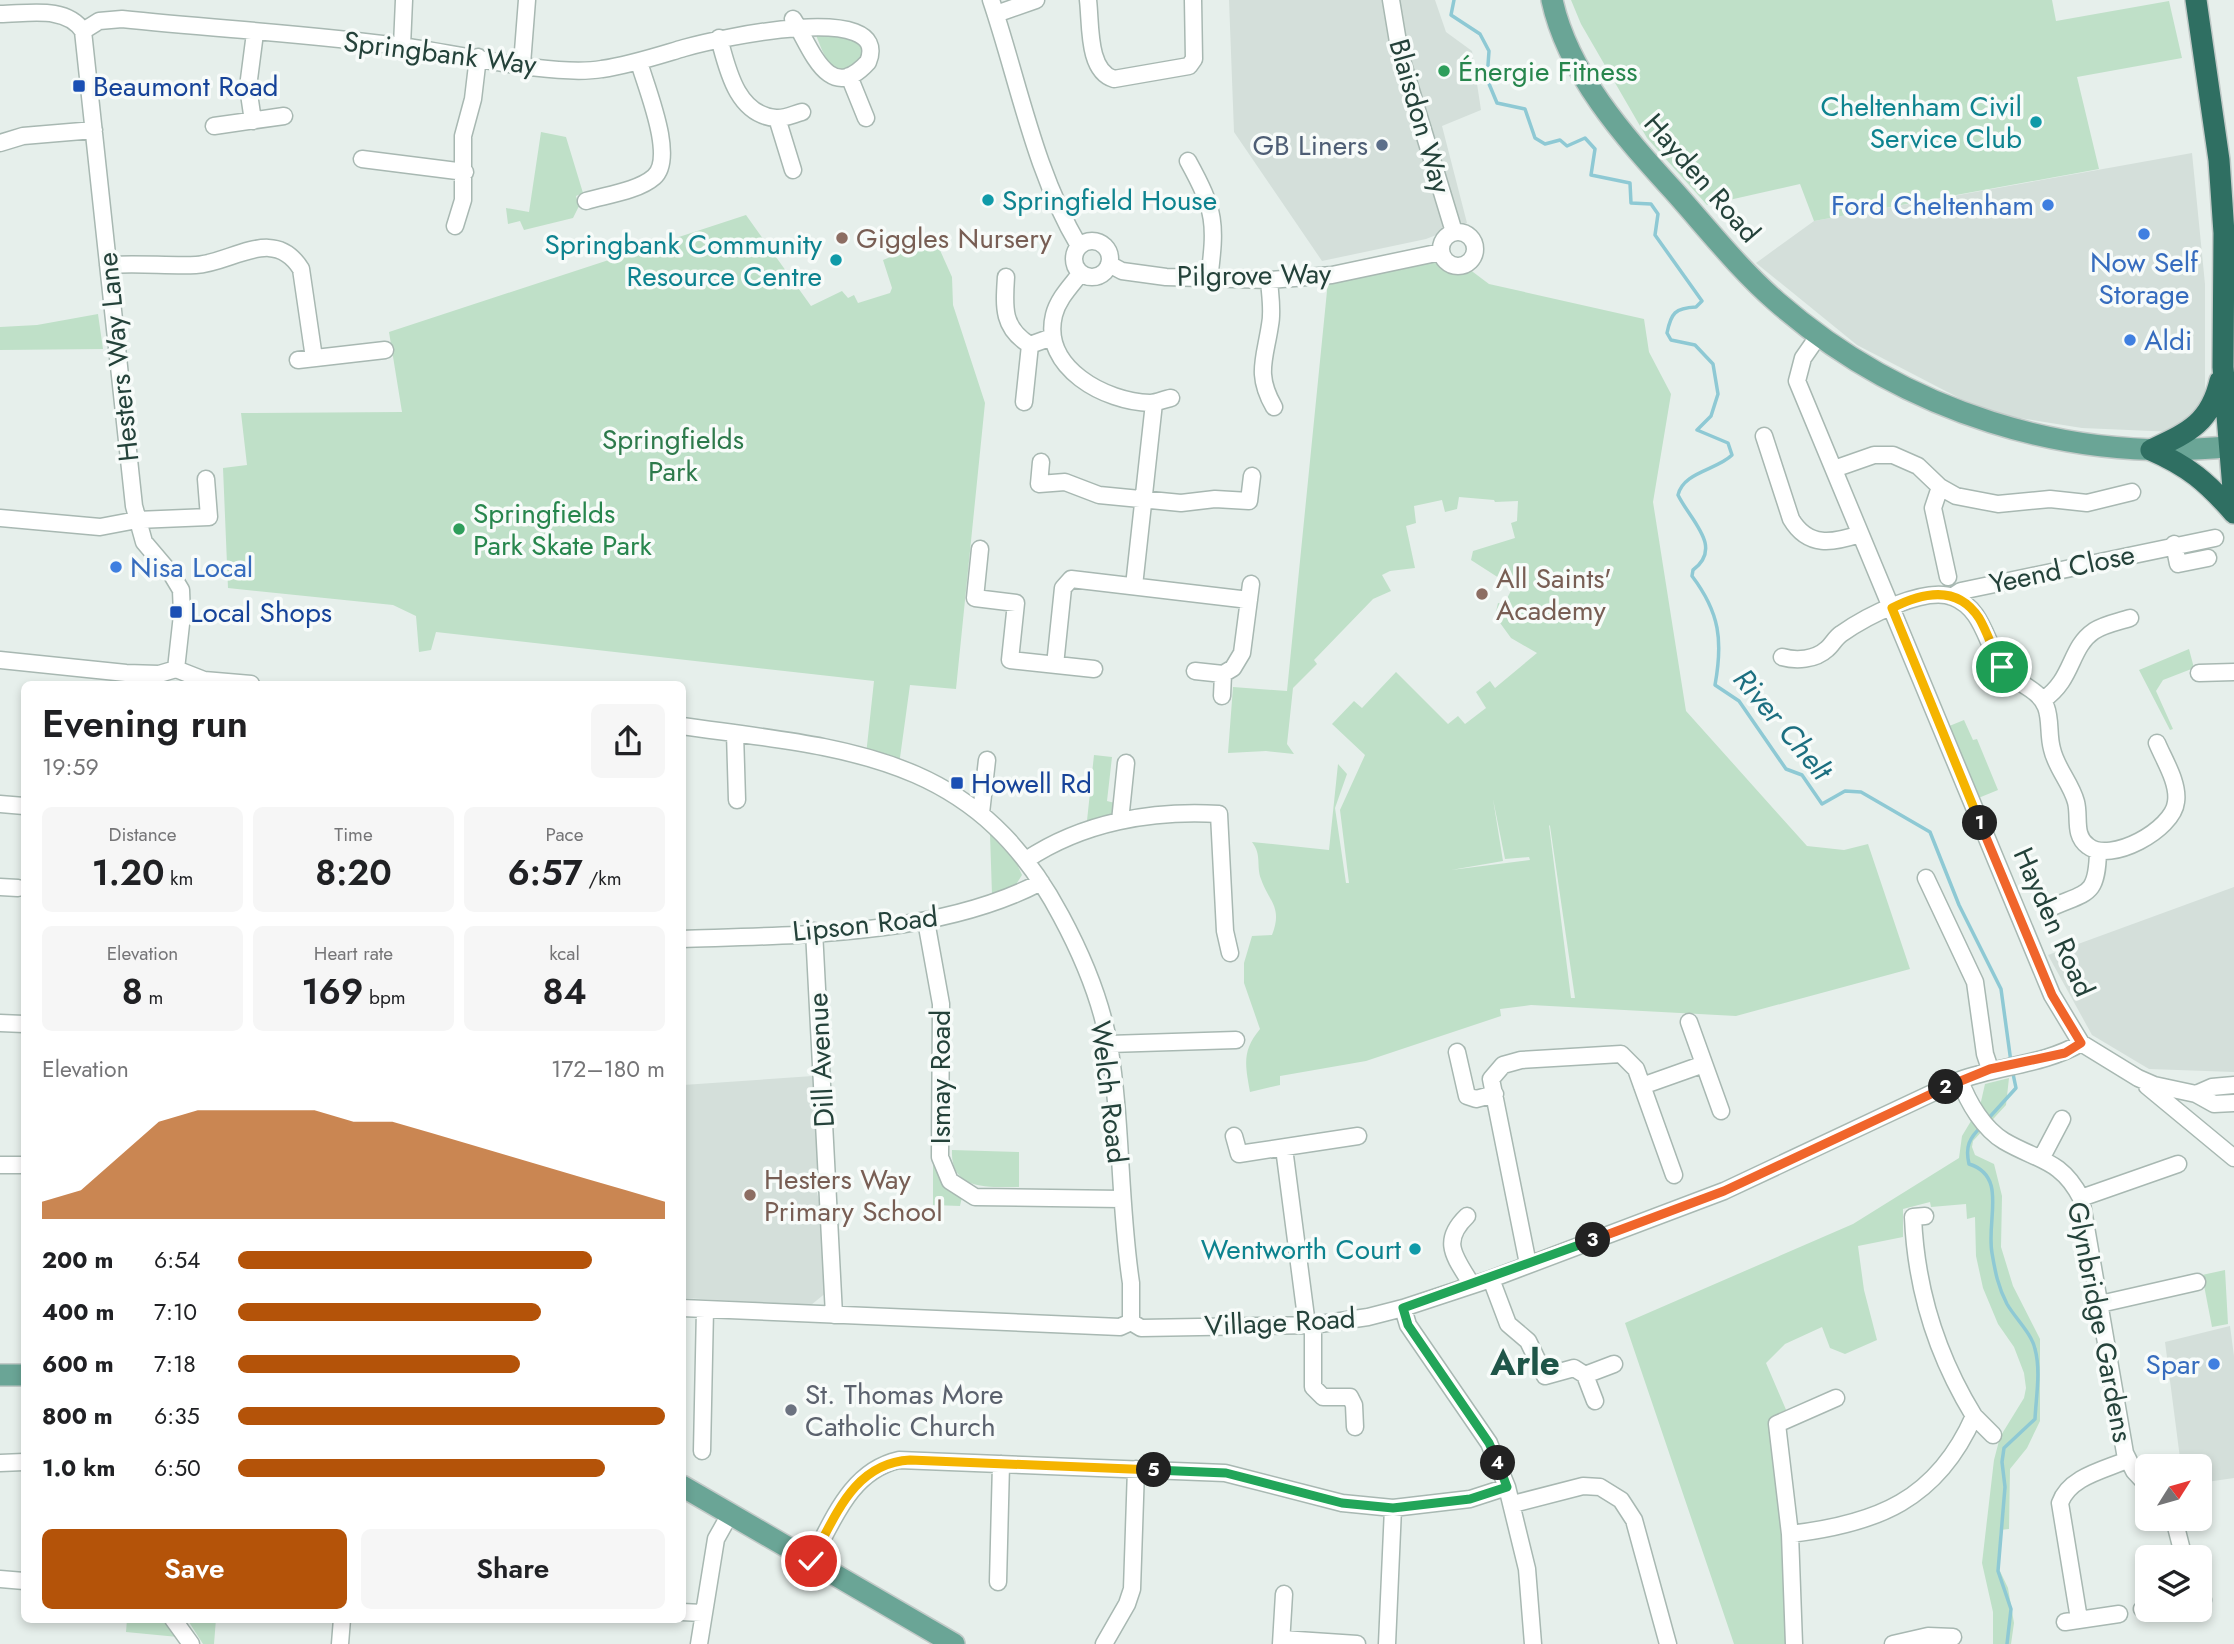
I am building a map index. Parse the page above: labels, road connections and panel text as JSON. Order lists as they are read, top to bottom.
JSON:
{
  "streets": {
    "main road": ["Hayden Road"],
    "street": [
      "Springbank Way",
      "Blaisdon Way",
      "Pilgrove Way",
      "Hesters Way Lane",
      "Yeend Close",
      "Lipson Road",
      "Dill Avenue",
      "Ismay Road",
      "Welch Road",
      "Village Road",
      "Glynbridge Gardens"
    ]
  },
  "crossings": [
    ["Springbank Way", "Hesters Way Lane"],
    ["Blaisdon Way", "Pilgrove Way"],
    ["Hayden Road", "Yeend Close"],
    ["Hayden Road", "Village Road"],
    ["Lipson Road", "Dill Avenue"],
    ["Lipson Road", "Ismay Road"],
    ["Lipson Road", "Welch Road"],
    ["Dill Avenue", "Village Road"],
    ["Ismay Road", "Welch Road"],
    ["Welch Road", "Village Road"],
    ["Village Road", "Glynbridge Gardens"]
  ],
  "districts": ["Arle"],
  "water": ["River Chelt"],
  "parks": ["Springfields Park"],
  "places": {
    "other": [
      "Énergie Fitness",
      "Cheltenham Civil Service Club",
      "GB Liners",
      "Springfield House",
      "Ford Cheltenham",
      "Now Self Storage",
      "Giggles Nursery",
      "Springbank Community Resource Centre",
      "Aldi",
      "Springfields Park Skate Park",
      "Nisa Local",
      "All Saints' Academy",
      "Hesters Way Primary School",
      "Wentworth Court",
      "Spar",
      "St. Thomas More Catholic Church"
    ],
    "transit": ["Beaumont Road", "Local Shops", "Howell Rd"]
  },
  "north": "top right",
  "page": {
    "heading": ["Evening run", "19:59"],
    "stats": [
      ["Distance", "1.20 km"],
      ["Time", "8:20"],
      ["Pace", "6:57 /km"],
      ["Elevation", "8 m"],
      ["Heart rate", "169 bpm"],
      ["kcal", "84"]
    ],
    "pins": [
      "1",
      "2",
      "3",
      "4",
      "5"
    ],
    "chart": ["Elevation", "172–180 m"],
    "list": [
      {
        "name": "200 m",
        "note": "6:54"
      },
      {
        "name": "400 m",
        "note": "7:10"
      },
      {
        "name": "600 m",
        "note": "7:18"
      },
      {
        "name": "800 m",
        "note": "6:35"
      },
      {
        "name": "1.0 km",
        "note": "6:50"
      }
    ],
    "buttons": ["Save", "Share"]
  }
}
